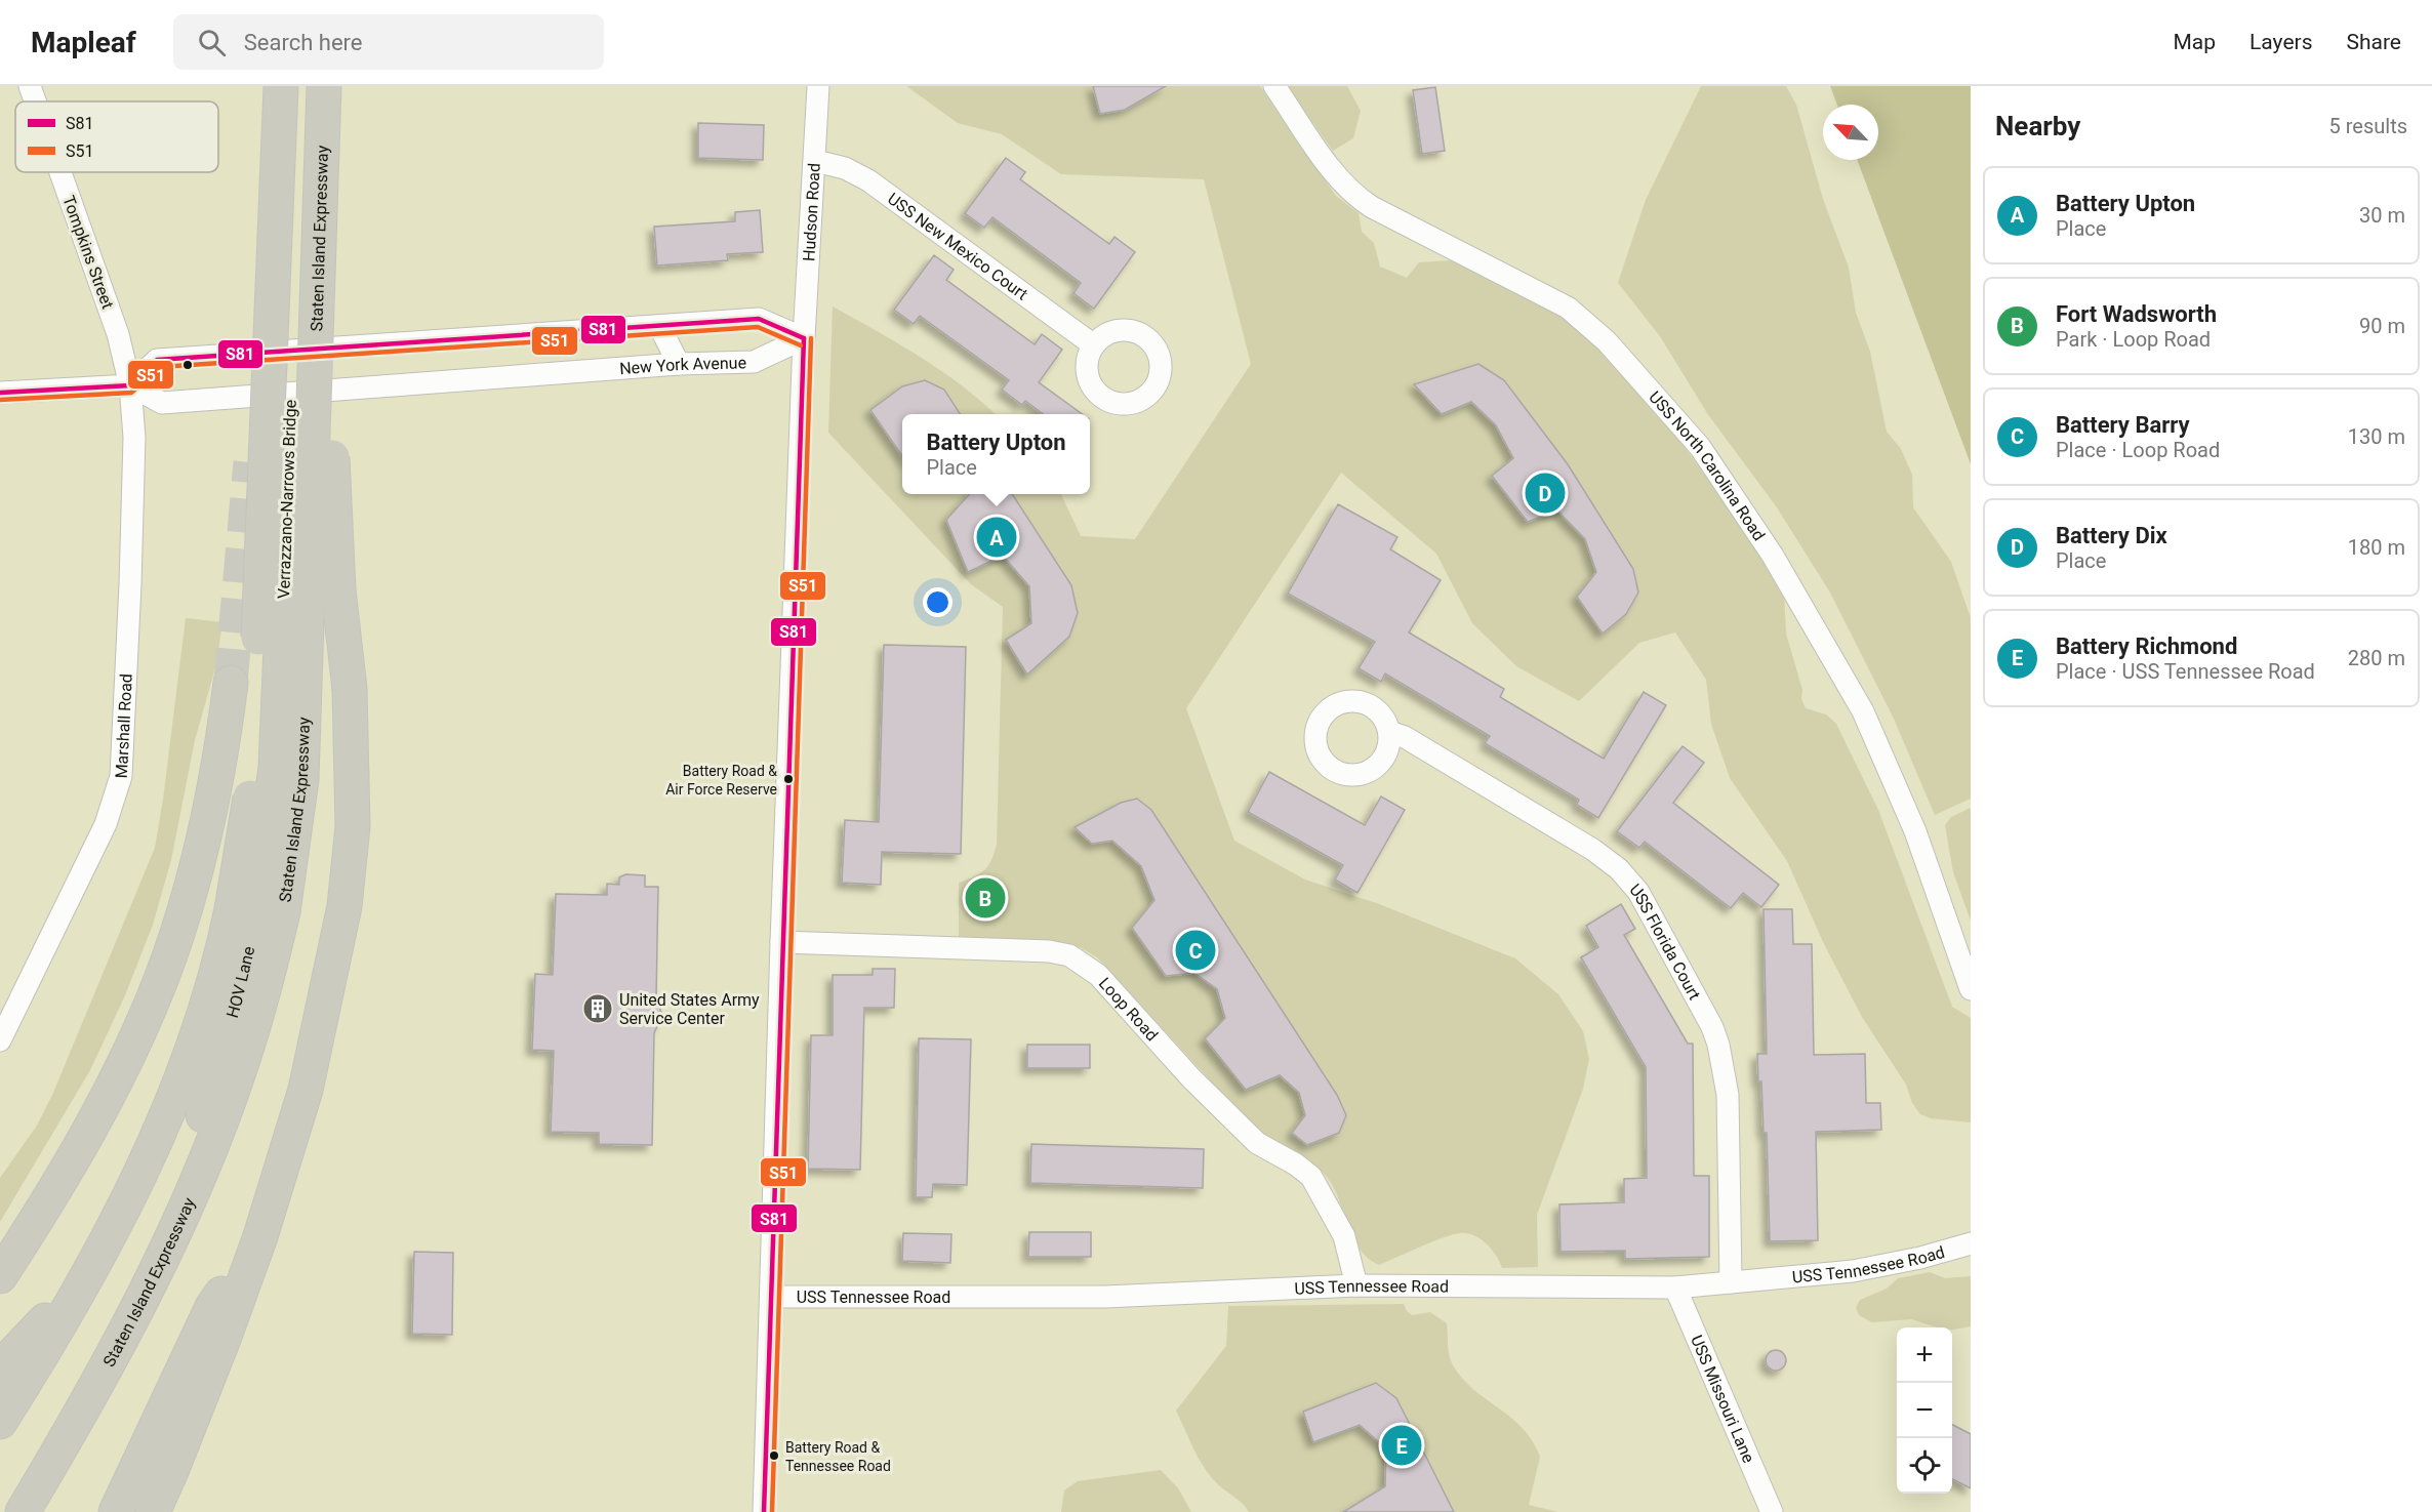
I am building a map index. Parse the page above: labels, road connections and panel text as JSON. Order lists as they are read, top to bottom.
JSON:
{
  "streets": {
    "highway": ["Staten Island Expressway", "Verrazzano-Narrows Bridge", "HOV Lane"],
    "street": [
      "Hudson Road",
      "USS New Mexico Court",
      "Tompkins Street",
      "New York Avenue",
      "USS North Carolina Road",
      "Marshall Road",
      "USS Florida Court",
      "Loop Road",
      "USS Tennessee Road",
      "USS Missouri Lane"
    ]
  },
  "crossings": [
    ["Hudson Road", "USS New Mexico Court"],
    ["Hudson Road", "New York Avenue"],
    ["Hudson Road", "Loop Road"],
    ["Hudson Road", "USS Tennessee Road"],
    ["Staten Island Expressway", "Verrazzano-Narrows Bridge"],
    ["Staten Island Expressway", "HOV Lane"],
    ["Tompkins Street", "New York Avenue"],
    ["Tompkins Street", "Marshall Road"],
    ["New York Avenue", "Marshall Road"],
    ["Verrazzano-Narrows Bridge", "HOV Lane"],
    ["USS Florida Court", "USS Tennessee Road"],
    ["Loop Road", "USS Tennessee Road"],
    ["USS Tennessee Road", "USS Missouri Lane"]
  ],
  "places": {
    "other": ["Battery Road & Air Force Reserve", "Battery Road & Tennessee Road"],
    "building": ["United States Army Service Center"]
  },
  "lines": ["transit line S81", "transit line S51"],
  "legend": ["S81", "S51"],
  "north": "top left",
  "page": {
    "header": "Mapleaf",
    "search": "Search here",
    "nav": ["Map", "Layers", "Share"],
    "heading": ["Nearby", "5 results"],
    "list": [
      {
        "mark": "A",
        "name": "Battery Upton",
        "note": "Place",
        "value": "30 m"
      },
      {
        "mark": "B",
        "name": "Fort Wadsworth",
        "note": "Park · Loop Road",
        "value": "90 m"
      },
      {
        "mark": "C",
        "name": "Battery Barry",
        "note": "Place · Loop Road",
        "value": "130 m"
      },
      {
        "mark": "D",
        "name": "Battery Dix",
        "note": "Place",
        "value": "180 m"
      },
      {
        "mark": "E",
        "name": "Battery Richmond",
        "note": "Place · USS Tennessee Road",
        "value": "280 m"
      }
    ],
    "popup": ["Battery Upton", "Place"],
    "pins": [
      "D",
      "A",
      "B",
      "C",
      "E"
    ],
    "map_buttons": ["+", "−"]
  }
}
